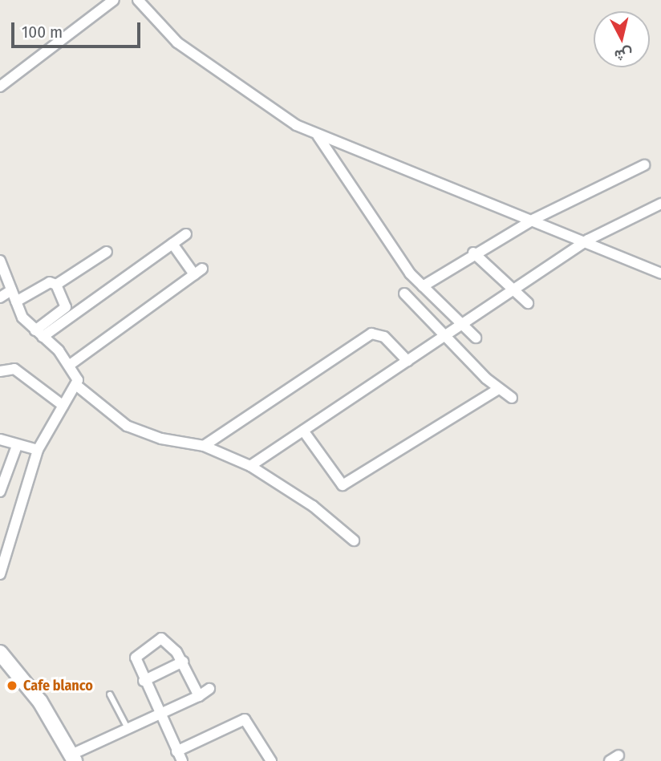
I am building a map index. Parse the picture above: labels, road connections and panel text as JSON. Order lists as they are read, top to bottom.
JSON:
{
  "places": ["Cafe blanco"],
  "scale_bar": "100 m",
  "north": "bottom"
}
